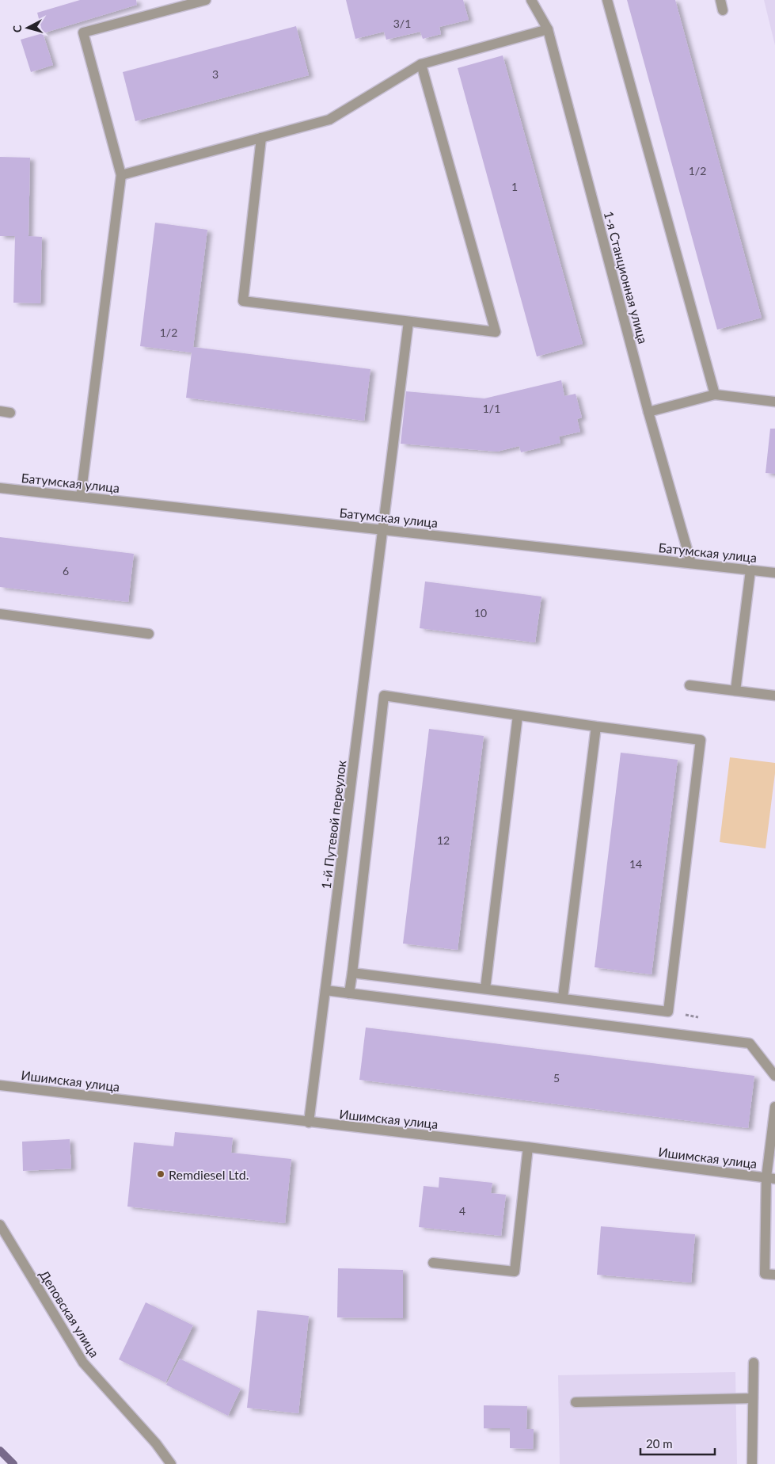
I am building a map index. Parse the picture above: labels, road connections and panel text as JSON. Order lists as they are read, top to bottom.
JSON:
{
  "streets": {
    "street": [
      "1-я Станционная улица",
      "Батумская улица",
      "1-й Путевой переулок",
      "Ишимская улица",
      "Деповская улица"
    ]
  },
  "crossings": [
    ["1-я Станционная улица", "Батумская улица"],
    ["Батумская улица", "1-й Путевой переулок"],
    ["1-й Путевой переулок", "Ишимская улица"]
  ],
  "places": ["Remdiesel Ltd."],
  "house_numbers": [
    "3/1",
    "3",
    "1/2",
    "1",
    "1/2",
    "1/1",
    "6",
    "10",
    "12",
    "14",
    "5",
    "4"
  ],
  "scale_bar": "20 m",
  "north": "left"
}
